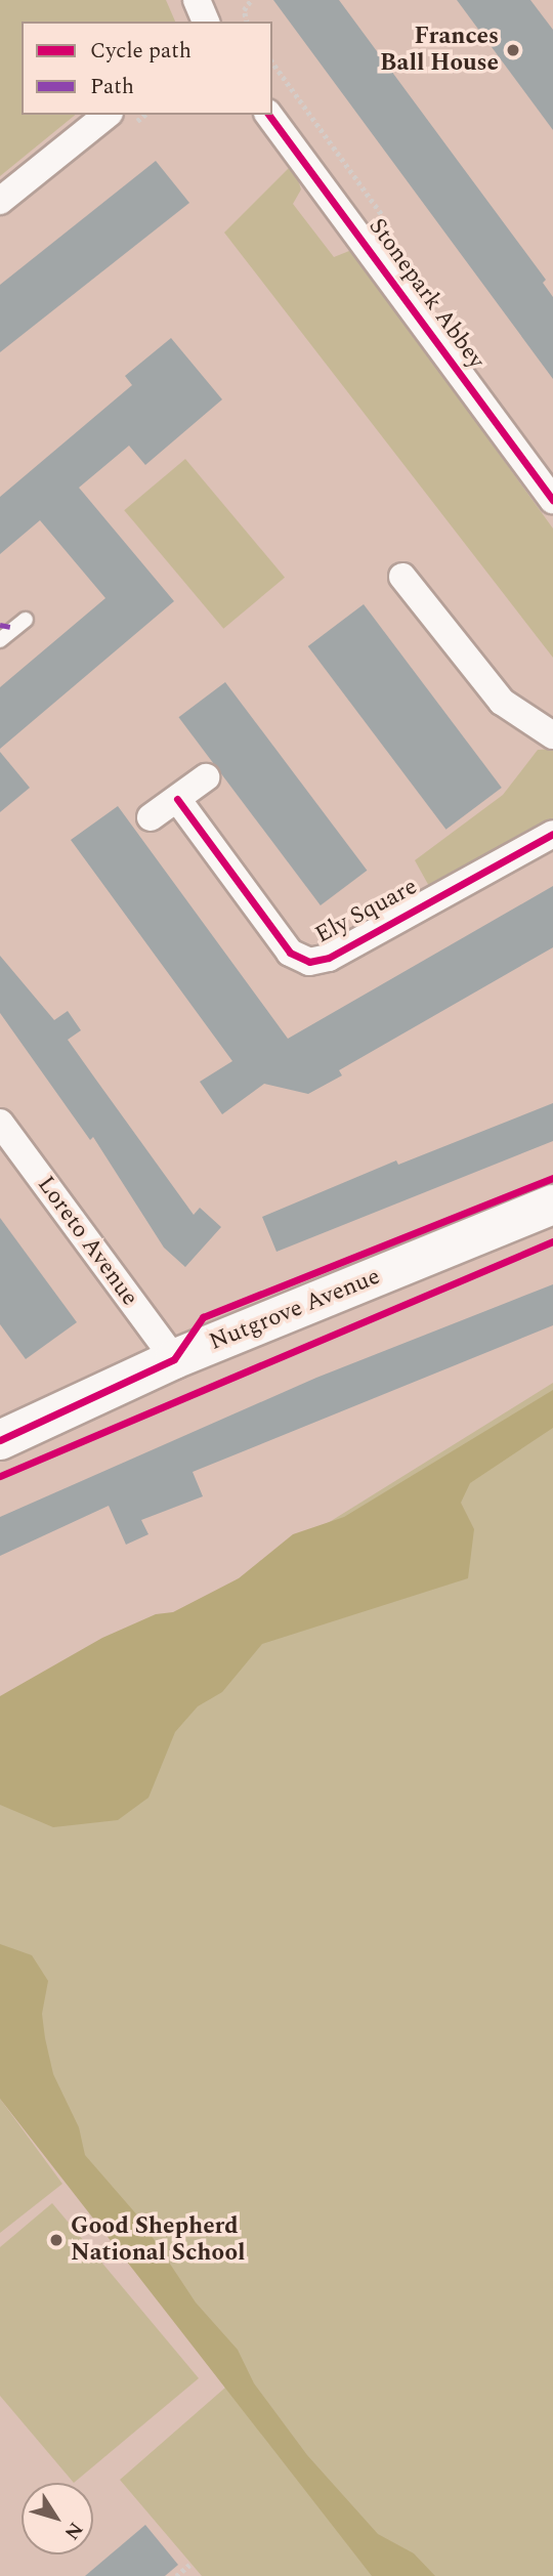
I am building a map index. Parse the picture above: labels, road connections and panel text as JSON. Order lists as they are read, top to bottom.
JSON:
{
  "streets": {
    "main road": ["Nutgrove Avenue"],
    "street": ["Stonepark Abbey", "Ely Square", "Loreto Avenue"]
  },
  "crossings": [
    ["Loreto Avenue", "Nutgrove Avenue"]
  ],
  "places": ["Frances Ball House", "Good Shepherd National School"],
  "legend": ["Cycle path", "Path"],
  "north": "bottom right"
}
